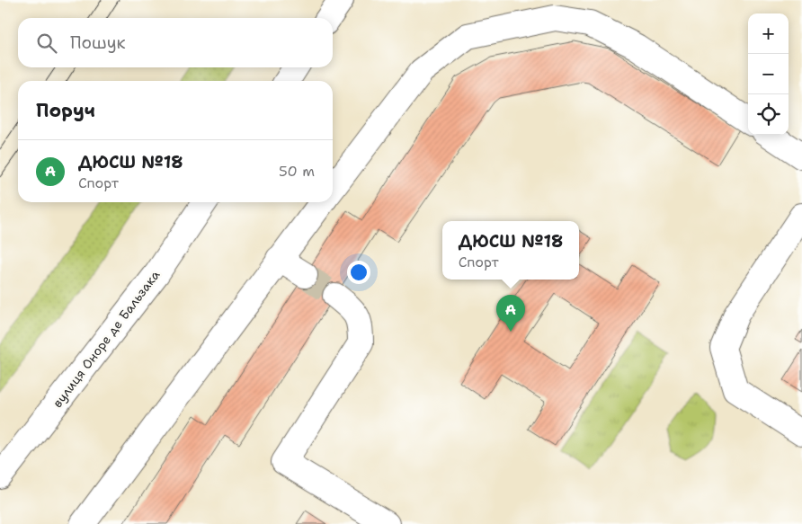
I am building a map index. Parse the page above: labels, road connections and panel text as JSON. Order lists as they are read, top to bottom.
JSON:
{
  "streets": {
    "street": ["вулиця Оноре де Бальзака"]
  },
  "page": {
    "map_buttons": ["+", "−"],
    "search": "Пошук",
    "heading": "Поруч",
    "list": [
      {
        "mark": "A",
        "name": "ДЮСШ №18",
        "note": "Спорт",
        "value": "50 m"
      }
    ],
    "popup": ["ДЮСШ №18", "Спорт"],
    "pins": "A"
  }
}
